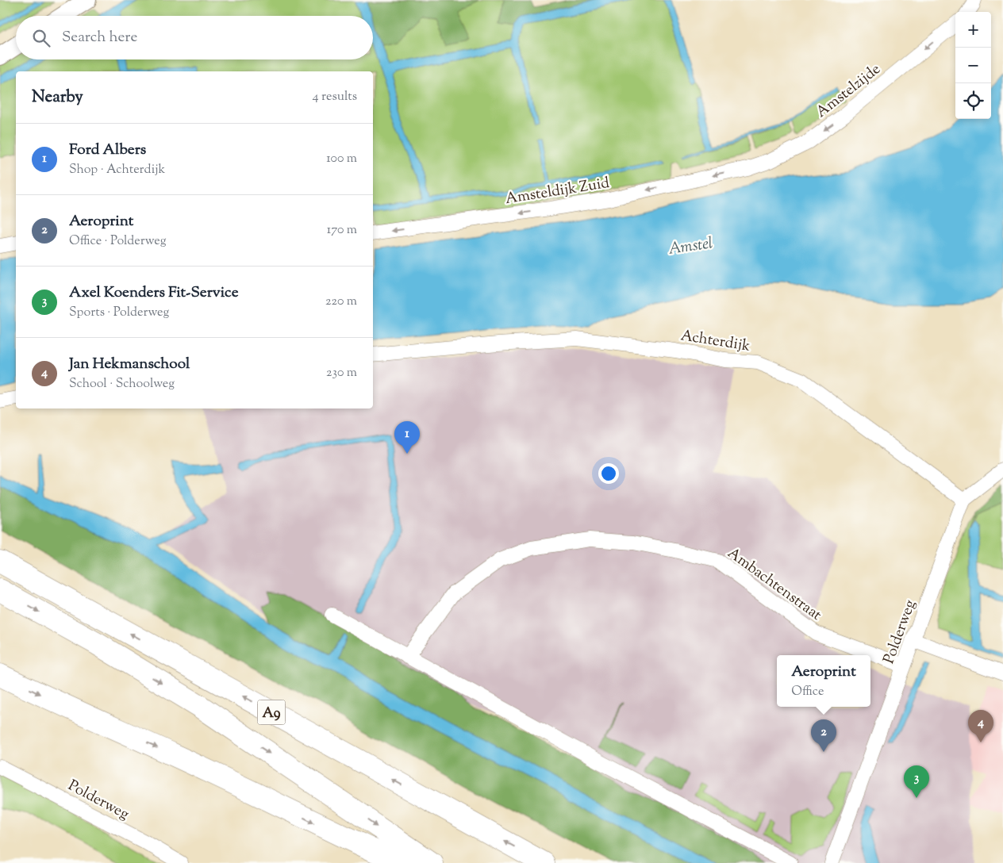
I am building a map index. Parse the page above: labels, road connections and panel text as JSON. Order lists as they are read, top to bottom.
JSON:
{
  "streets": {
    "highway": ["A9"],
    "street": [
      "Amstelzijde",
      "Amsteldijk Zuid",
      "Achterdijk",
      "Ambachtenstraat",
      "Polderweg"
    ]
  },
  "crossings": [
    ["Amstelzijde", "Amsteldijk Zuid"],
    ["Achterdijk", "Polderweg"],
    ["Ambachtenstraat", "Polderweg"]
  ],
  "one_way": ["Amstelzijde", "Amsteldijk Zuid"],
  "water": ["Amstel"],
  "page": {
    "map_buttons": ["+", "−"],
    "search": "Search here",
    "heading": ["Nearby", "4 results"],
    "list": [
      {
        "mark": "1",
        "name": "Ford Albers",
        "note": "Shop · Achterdijk",
        "value": "100 m"
      },
      {
        "mark": "2",
        "name": "Aeroprint",
        "note": "Office · Polderweg",
        "value": "170 m"
      },
      {
        "mark": "3",
        "name": "Axel Koenders Fit-Service",
        "note": "Sports · Polderweg",
        "value": "220 m"
      },
      {
        "mark": "4",
        "name": "Jan Hekmanschool",
        "note": "School · Schoolweg",
        "value": "230 m"
      }
    ],
    "pins": [
      "1",
      "4",
      "2",
      "3"
    ],
    "popup": ["Aeroprint", "Office"]
  }
}
